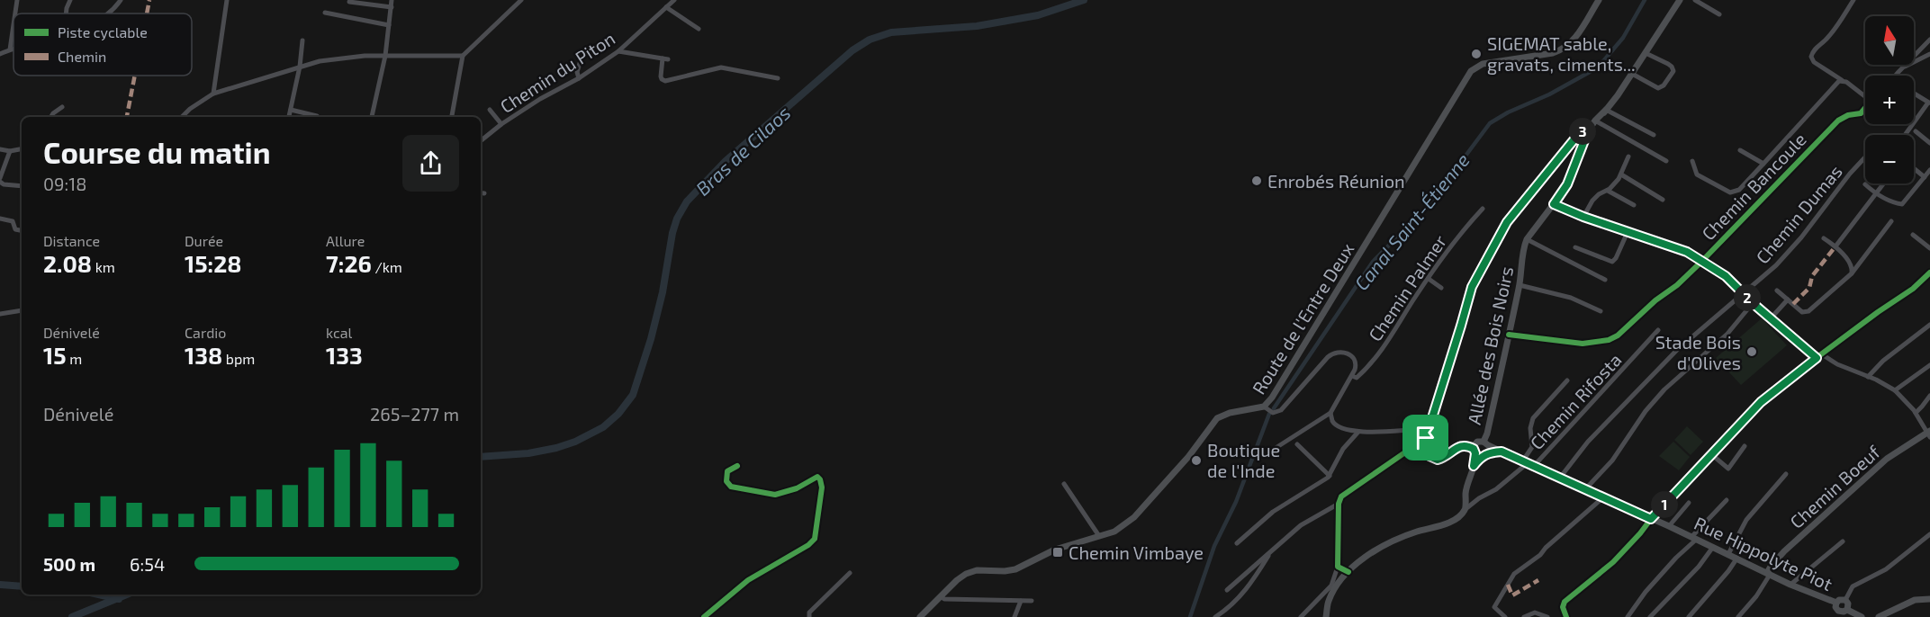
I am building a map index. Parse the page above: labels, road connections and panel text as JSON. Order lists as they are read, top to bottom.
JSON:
{
  "streets": {
    "main road": [
      "Route de l'Entre Deux",
      "Allée des Bois Noirs",
      "Chemin Boeuf",
      "Rue Hippolyte Piot"
    ],
    "street": [
      "Chemin du Piton",
      "Chemin Bancoule",
      "Chemin Dumas",
      "Chemin Palmer",
      "Chemin Rifosta"
    ]
  },
  "crossings": [
    ["Chemin Bancoule", "Allée des Bois Noirs"],
    ["Chemin Dumas", "Rue Hippolyte Piot"],
    ["Allée des Bois Noirs", "Rue Hippolyte Piot"],
    ["Chemin Rifosta", "Rue Hippolyte Piot"],
    ["Chemin Boeuf", "Rue Hippolyte Piot"]
  ],
  "water": ["Bras de Cilaos", "Canal Saint-Étienne"],
  "places": {
    "other": [
      "SIGEMAT sable, gravats, ciments...",
      "Enrobés Réunion",
      "Stade Bois d'Olives",
      "Boutique de l'Inde"
    ],
    "transit": ["Chemin Vimbaye"]
  },
  "legend": ["Piste cyclable", "Chemin"],
  "north": "top",
  "page": {
    "map_buttons": ["+", "−"],
    "heading": ["Course du matin", "09:18"],
    "pins": ["3", "2", "1"],
    "stats": [
      ["Distance", "2.08 km"],
      ["Durée", "15:28"],
      ["Allure", "7:26 /km"],
      ["Dénivelé", "15 m"],
      ["Cardio", "138 bpm"],
      ["kcal", "133"]
    ],
    "chart": ["Dénivelé", "265–277 m"],
    "list": [
      {
        "name": "500 m",
        "note": "6:54"
      }
    ]
  }
}
